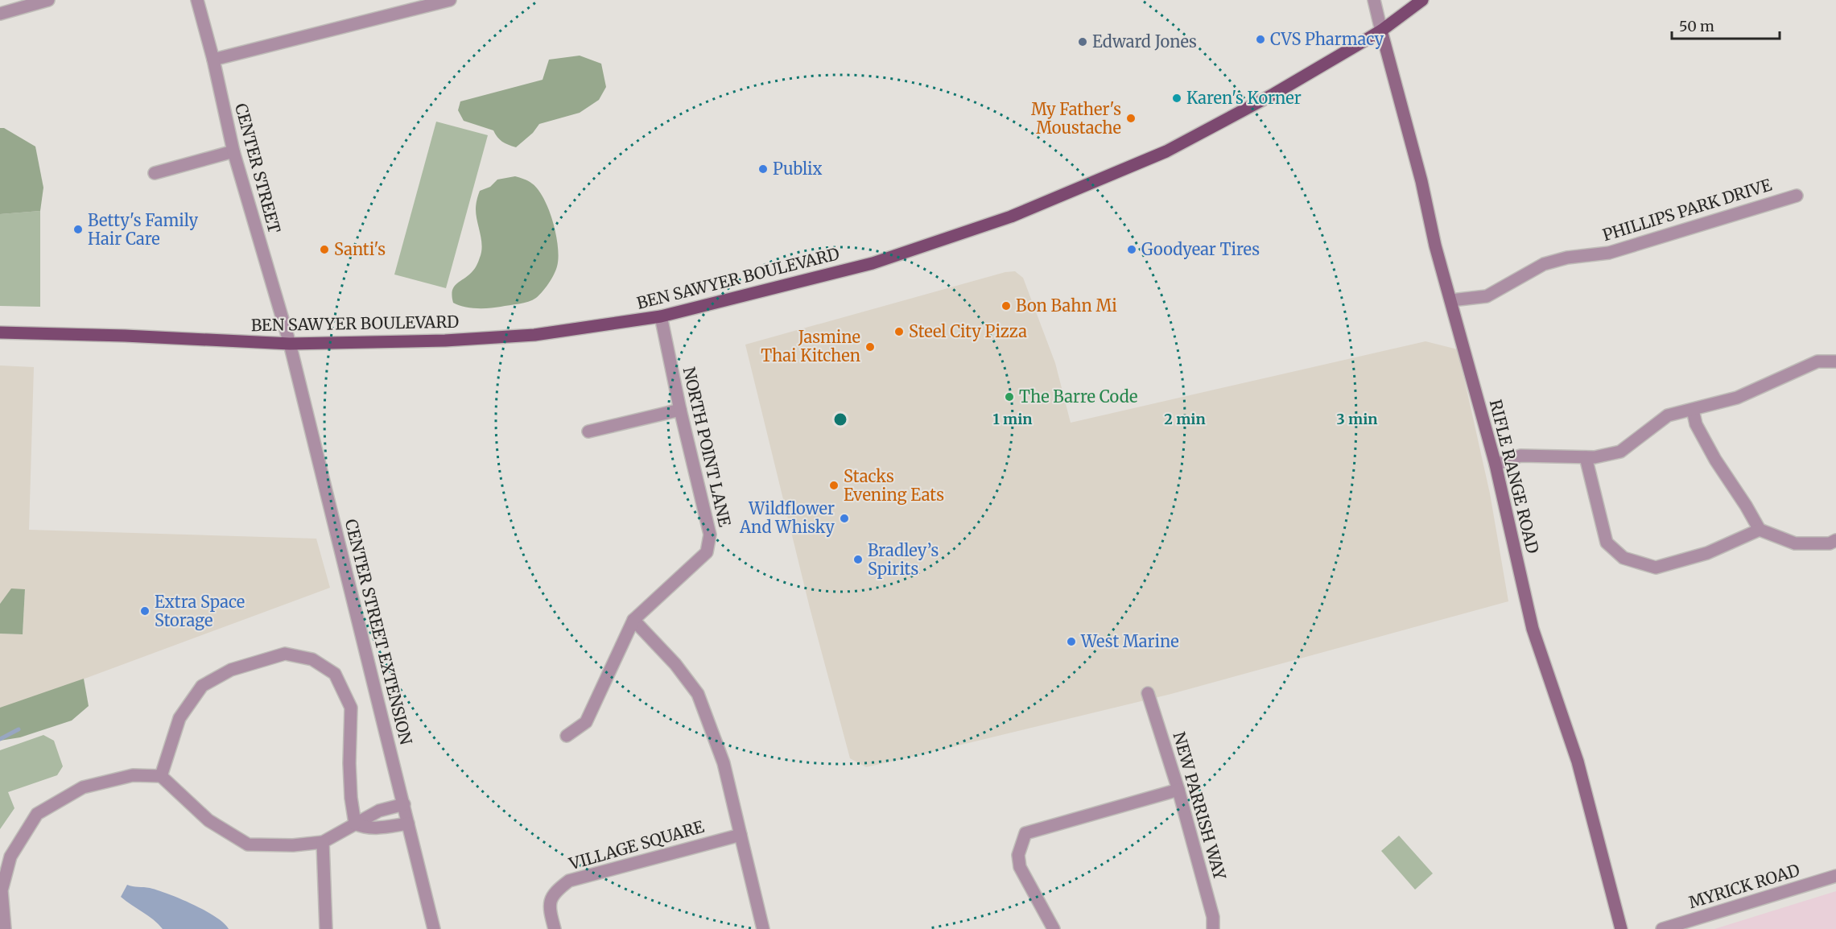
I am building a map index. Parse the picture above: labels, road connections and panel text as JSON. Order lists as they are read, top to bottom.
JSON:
{
  "streets": {
    "main road": ["BEN SAWYER BOULEVARD", "RIFLE RANGE ROAD"],
    "street": [
      "CENTER STREET",
      "PHILLIPS PARK DRIVE",
      "NORTH POINT LANE",
      "CENTER STREET EXTENSION",
      "NEW PARRISH WAY",
      "VILLAGE SQUARE",
      "MYRICK ROAD"
    ]
  },
  "crossings": [
    ["CENTER STREET", "BEN SAWYER BOULEVARD"],
    ["CENTER STREET", "CENTER STREET EXTENSION"],
    ["PHILLIPS PARK DRIVE", "RIFLE RANGE ROAD"],
    ["BEN SAWYER BOULEVARD", "NORTH POINT LANE"],
    ["BEN SAWYER BOULEVARD", "RIFLE RANGE ROAD"],
    ["BEN SAWYER BOULEVARD", "CENTER STREET EXTENSION"]
  ],
  "places": [
    "CVS Pharmacy",
    "Edward Jones",
    "Karen's Korner",
    "My Father's Moustache",
    "Publix",
    "Betty's Family Hair Care",
    "Santi's",
    "Goodyear Tires",
    "Bon Bahn Mi",
    "Steel City Pizza",
    "Jasmine Thai Kitchen",
    "The Barre Code",
    "Stacks Evening Eats",
    "Wildflower And Whisky",
    "Bradley’s Spirits",
    "Extra Space Storage",
    "West Marine"
  ],
  "scale_bar": "50 m",
  "rings": ["1 min", "2 min", "3 min"]
}
